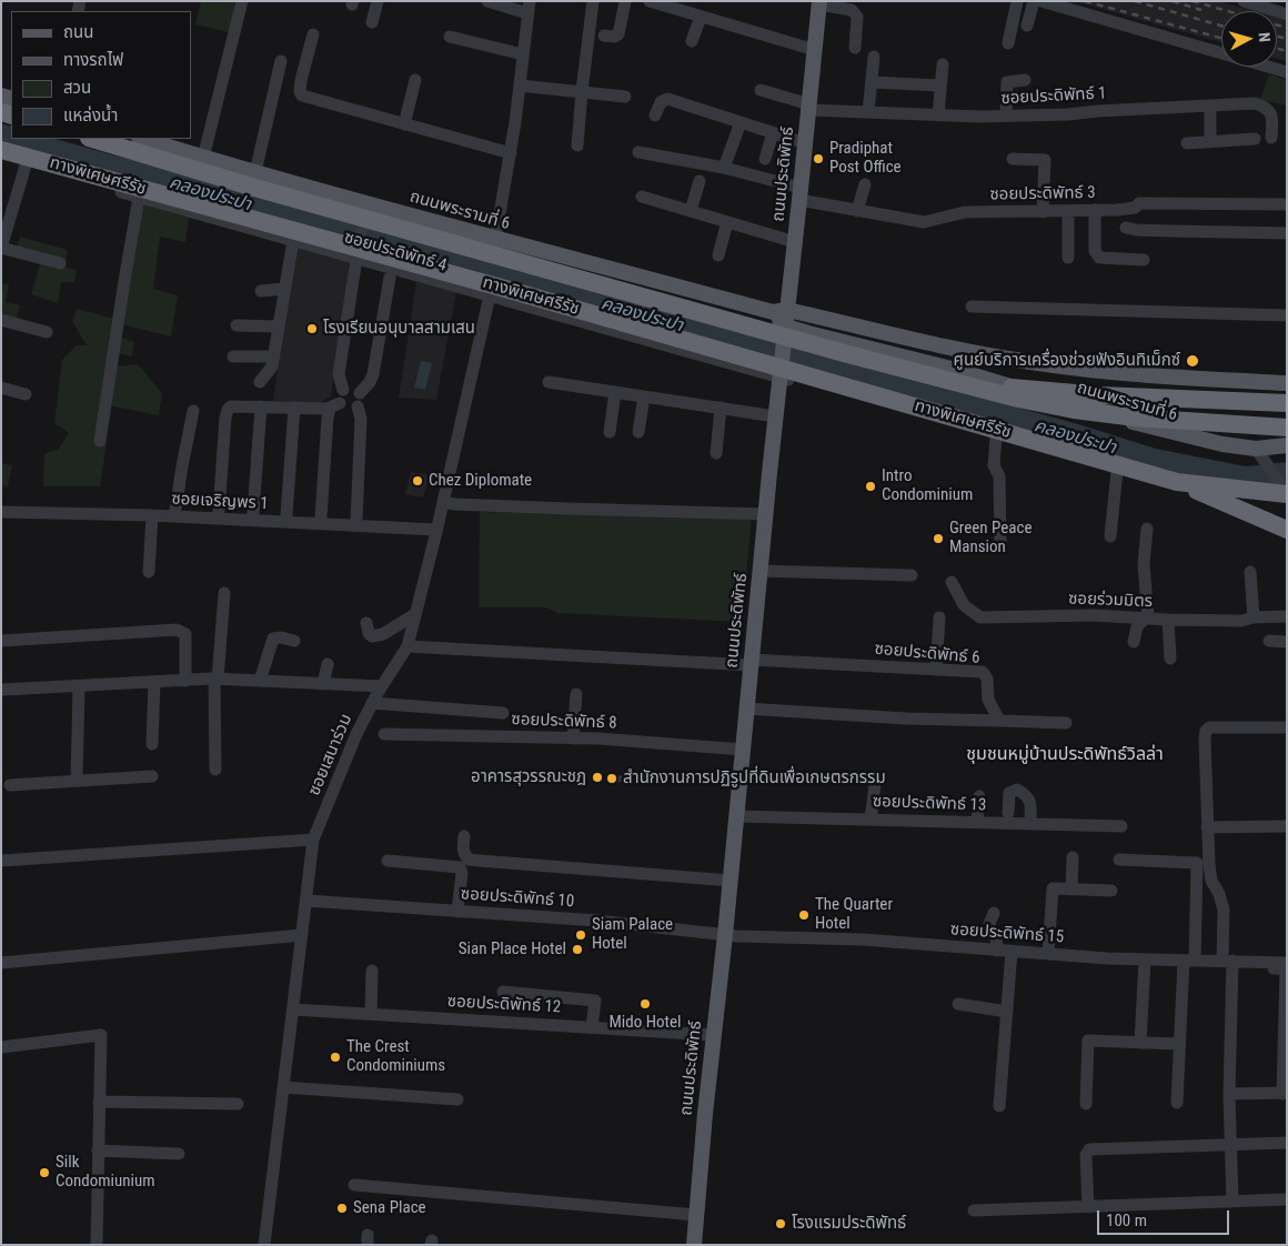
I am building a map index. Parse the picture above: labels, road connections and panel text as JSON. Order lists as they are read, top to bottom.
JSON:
{
  "streets": {
    "highway": ["ทางพิเศษศรีรัช"],
    "main road": ["ถนนประดิพัทธ์", "ถนนพระรามที่ 6"],
    "street": [
      "ซอยประดิพัทธ์ 1",
      "ซอยประดิพัทธ์ 3",
      "ซอยประดิพัทธ์ 4",
      "ซอยเจริญพร 1",
      "ซอยร่วมมิตร",
      "ซอยประดิพัทธ์ 6",
      "ซอยประดิพัทธ์ 8",
      "ซอยเสนาร่วม",
      "ซอยประดิพัทธ์ 13",
      "ซอยประดิพัทธ์ 10",
      "ซอยประดิพัทธ์ 15",
      "ซอยประดิพัทธ์ 12"
    ]
  },
  "crossings": [
    ["ซอยประดิพัทธ์ 1", "ถนนประดิพัทธ์"],
    ["ถนนประดิพัทธ์", "ซอยประดิพัทธ์ 3"],
    ["ถนนประดิพัทธ์", "ถนนพระรามที่ 6"],
    ["ถนนประดิพัทธ์", "ซอยประดิพัทธ์ 4"],
    ["ถนนประดิพัทธ์", "ซอยประดิพัทธ์ 6"],
    ["ถนนประดิพัทธ์", "ซอยประดิพัทธ์ 8"],
    ["ถนนประดิพัทธ์", "ซอยประดิพัทธ์ 13"],
    ["ถนนประดิพัทธ์", "ซอยประดิพัทธ์ 10"],
    ["ถนนประดิพัทธ์", "ซอยประดิพัทธ์ 15"],
    ["ถนนประดิพัทธ์", "ซอยประดิพัทธ์ 12"],
    ["ซอยประดิพัทธ์ 4", "ซอยเสนาร่วม"],
    ["ซอยเจริญพร 1", "ซอยเสนาร่วม"],
    ["ซอยประดิพัทธ์ 6", "ซอยเสนาร่วม"],
    ["ซอยเสนาร่วม", "ซอยประดิพัทธ์ 10"],
    ["ซอยเสนาร่วม", "ซอยประดิพัทธ์ 12"],
    ["ซอยประดิพัทธ์ 10", "ซอยประดิพัทธ์ 15"]
  ],
  "districts": ["ชุมชนหมู่บ้านประดิพัทธ์วิลล่า"],
  "water": ["คลองประปา"],
  "places": [
    "Pradiphat Post Office",
    "โรงเรียนอนุบาลสามเสน",
    "ศูนย์บริการเครื่องช่วยฟังอินทิเม็กซ์",
    "Chez Diplomate",
    "Intro Condominium",
    "Green Peace Mansion",
    "อาคารสุวรรณะชฎ",
    "สำนักงานการปฏิรูปที่ดินเพื่อเกษตรกรรม",
    "The Quarter Hotel",
    "Siam Palace Hotel",
    "Sian Place Hotel",
    "Mido Hotel",
    "The Crest Condominiums",
    "Silk Condomiunium",
    "Sena Place",
    "โรงแรมประดิพัทธ์"
  ],
  "legend": [
    "ถนน",
    "ทางรถไฟ",
    "สวน",
    "แหล่งน้ำ"
  ],
  "scale_bar": "100 m",
  "north": "right"
}
